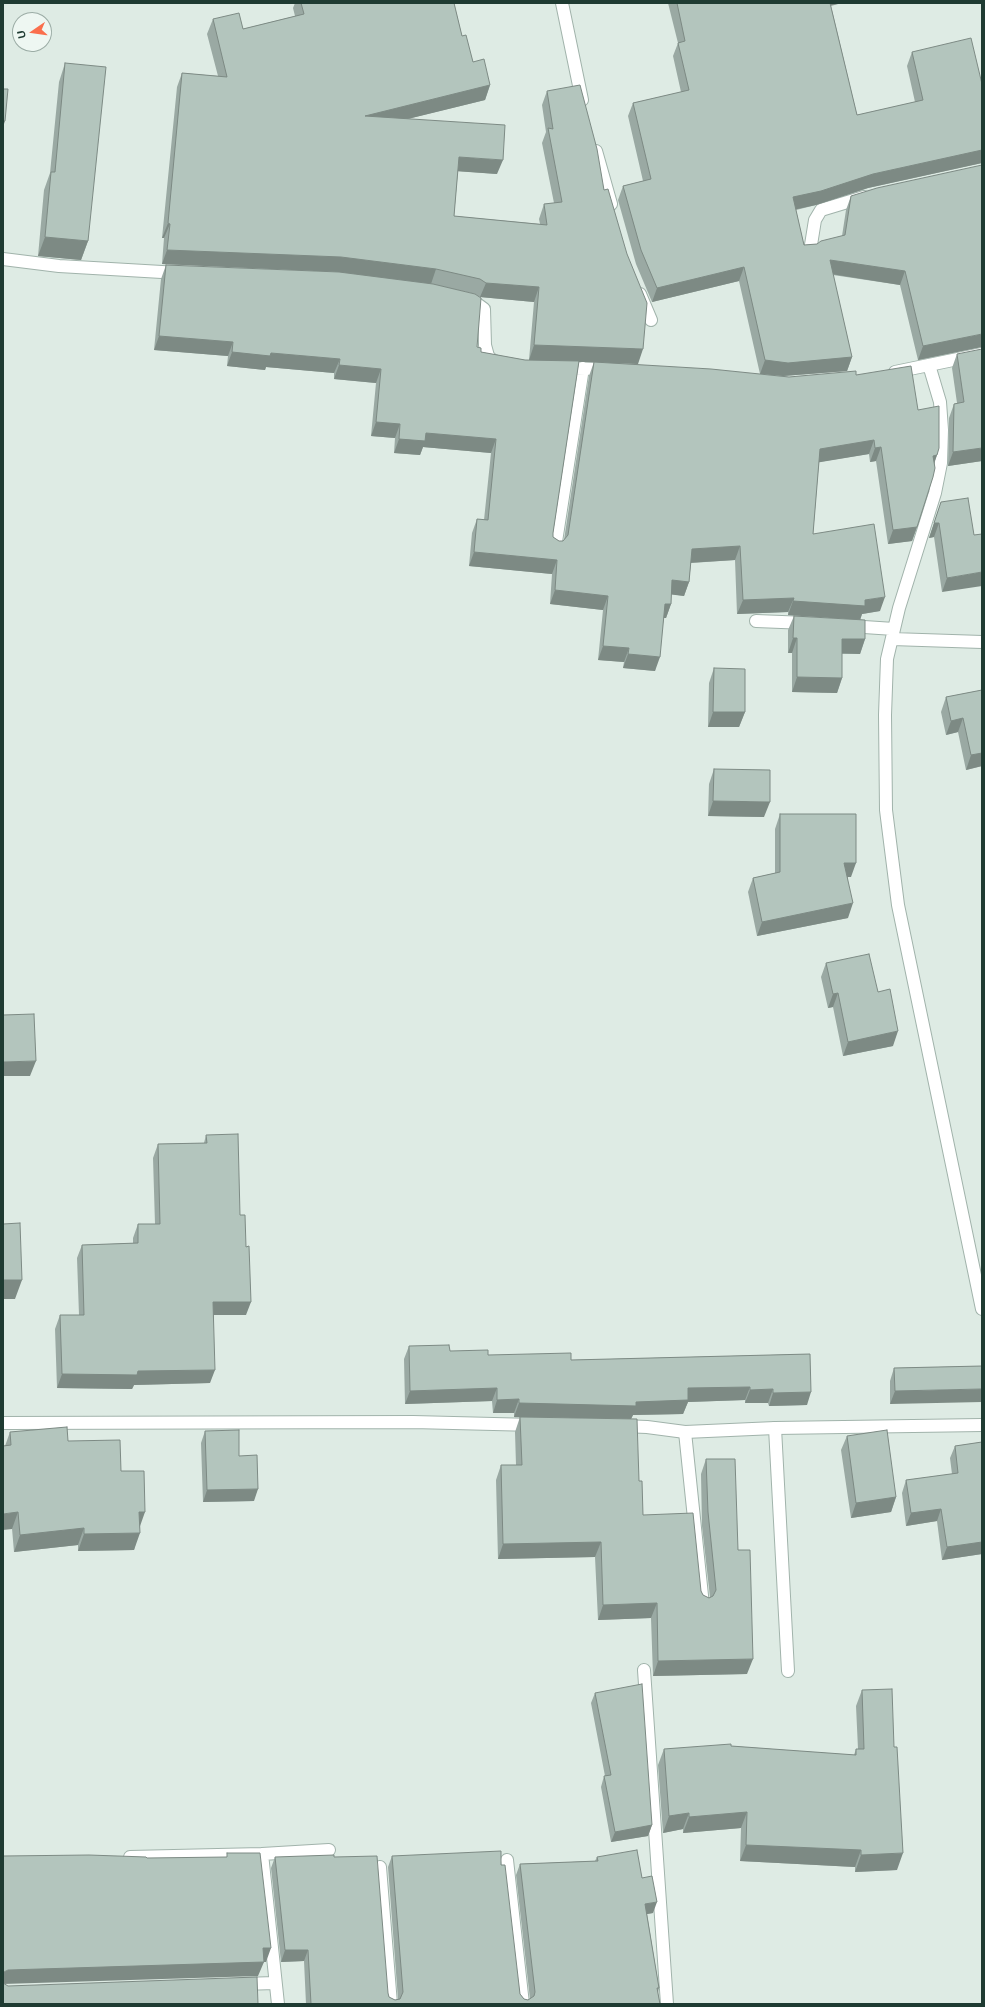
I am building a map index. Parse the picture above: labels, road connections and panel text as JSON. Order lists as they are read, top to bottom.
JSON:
{
  "north": "left"
}
